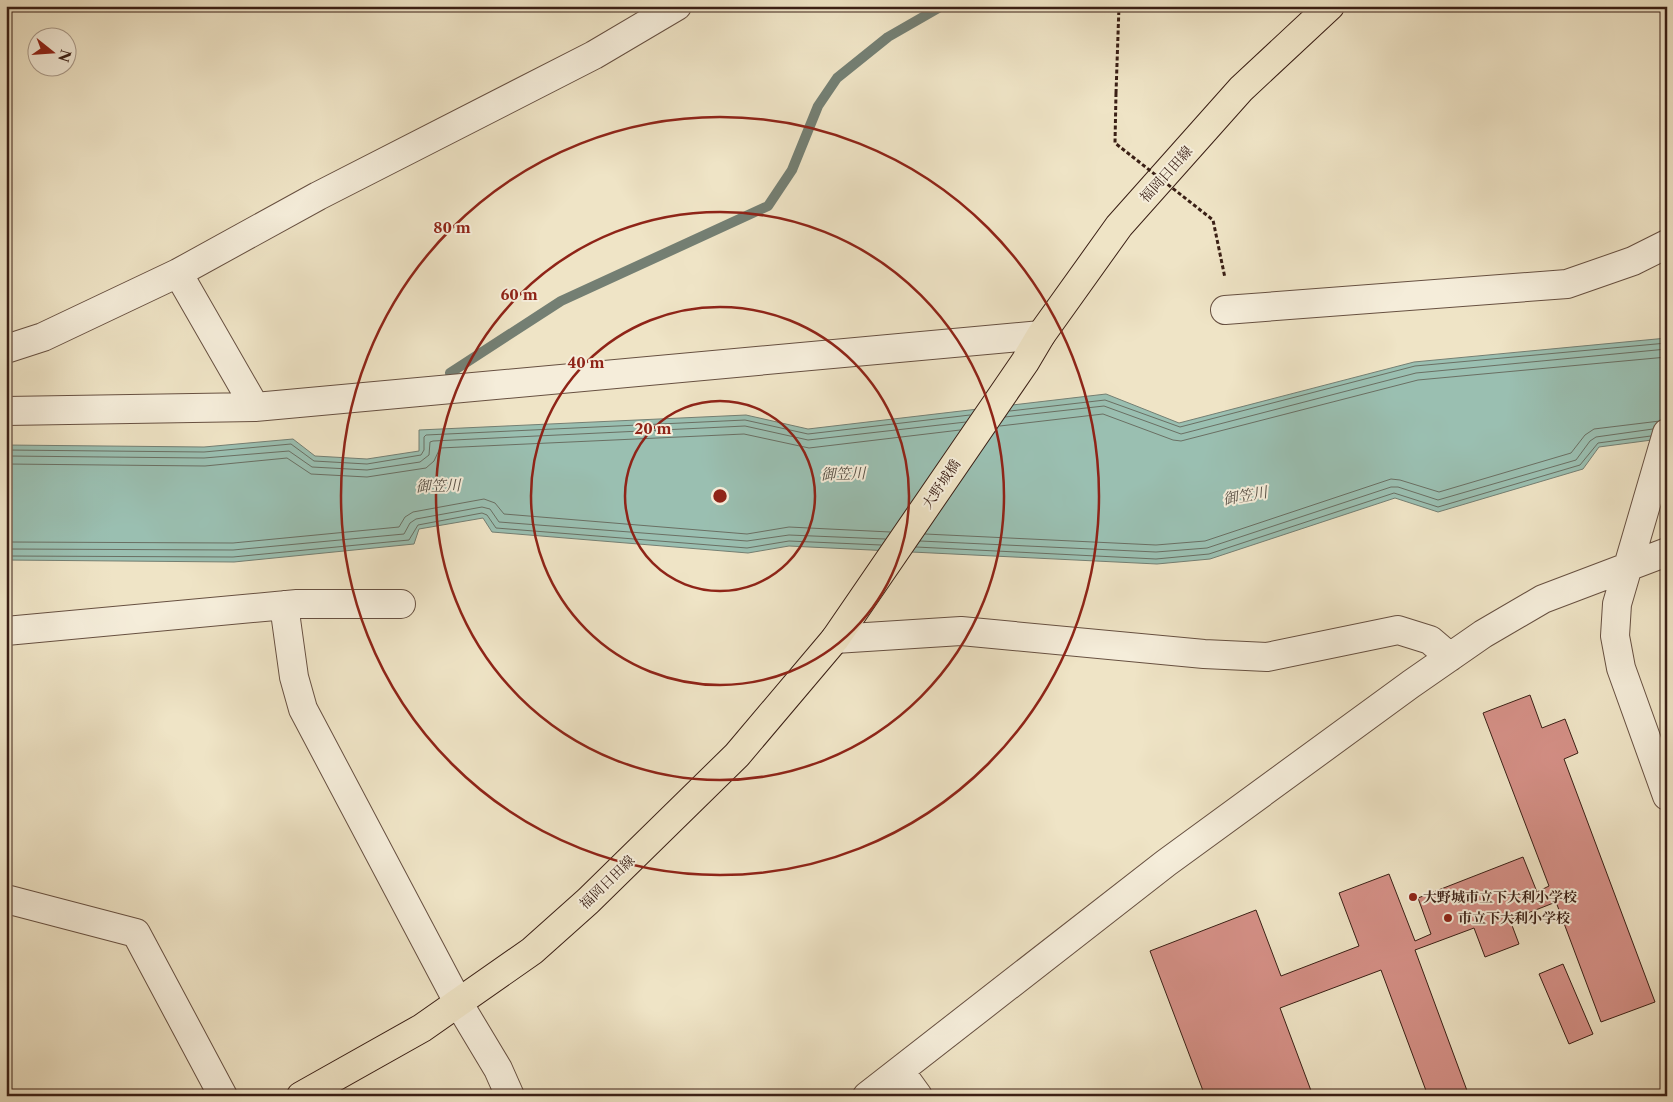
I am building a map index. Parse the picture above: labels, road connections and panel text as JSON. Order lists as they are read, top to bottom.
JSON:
{
  "streets": {
    "main road": ["福岡日田線", "大野城橋"]
  },
  "crossings": [
    ["福岡日田線", "大野城橋"]
  ],
  "water": ["御笠川"],
  "places": ["大野城市立下大利小学校", "市立下大利小学校"],
  "north": "right",
  "rings": [
    "80 m",
    "60 m",
    "40 m",
    "20 m"
  ]
}
